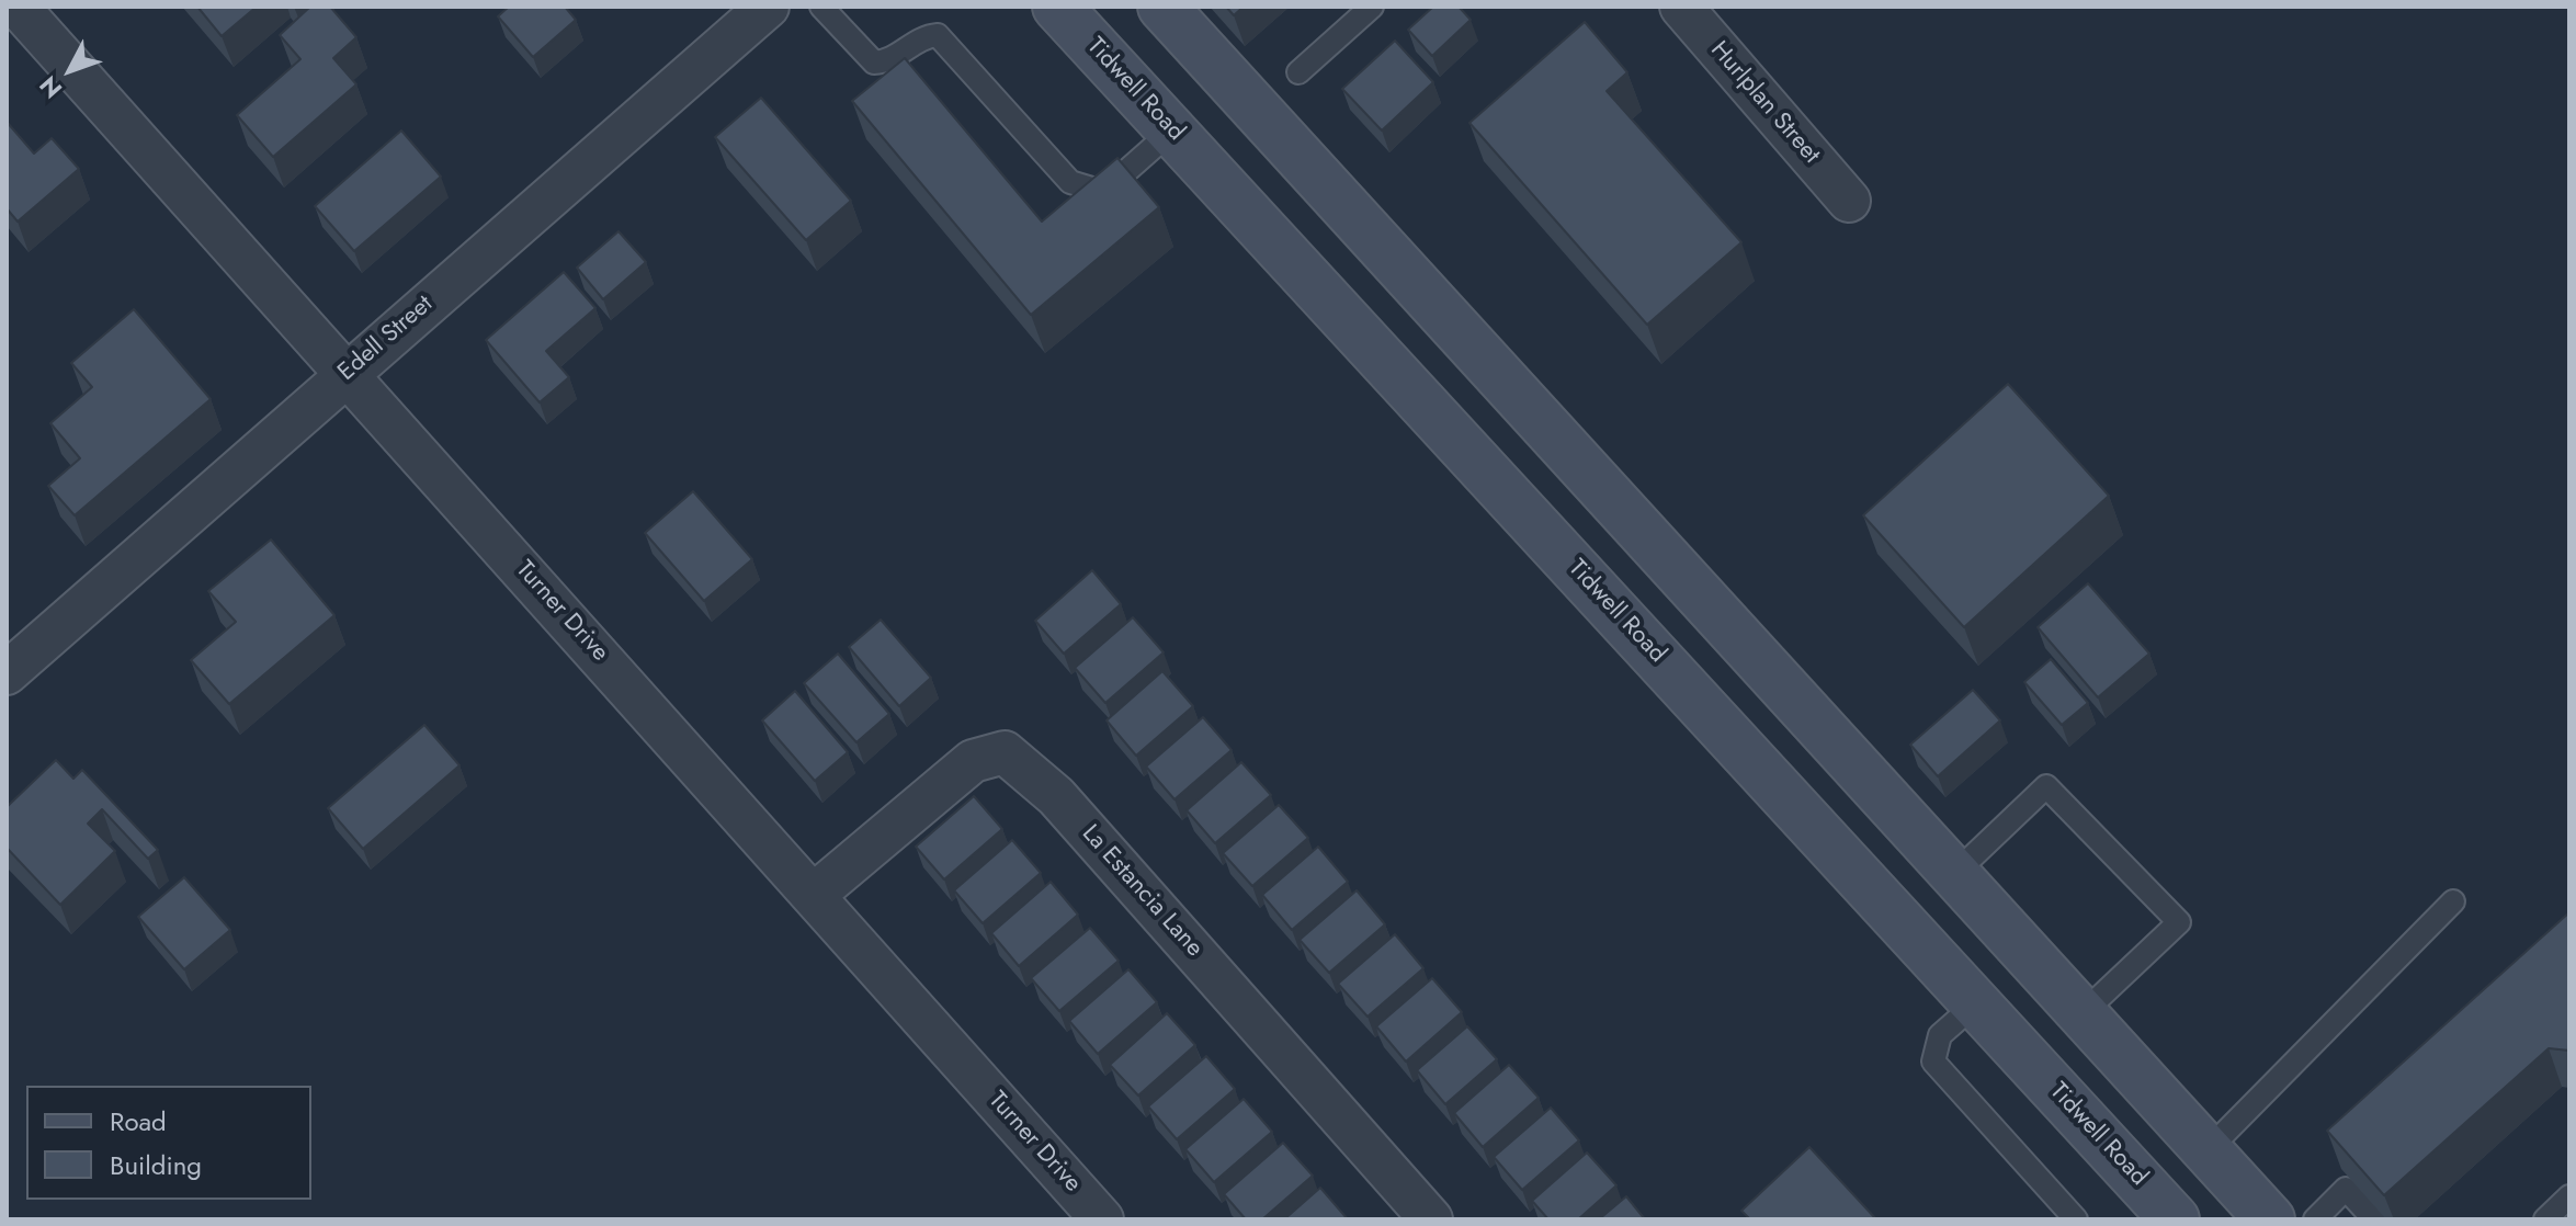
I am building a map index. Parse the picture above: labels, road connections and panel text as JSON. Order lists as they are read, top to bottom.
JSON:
{
  "streets": {
    "main road": ["Tidwell Road"],
    "street": [
      "Hurlplan Street",
      "Edell Street",
      "Turner Drive",
      "La Estancia Lane"
    ]
  },
  "crossings": [
    ["Edell Street", "Turner Drive"],
    ["Turner Drive", "La Estancia Lane"]
  ],
  "legend": ["Road", "Building"],
  "north": "bottom left"
}
